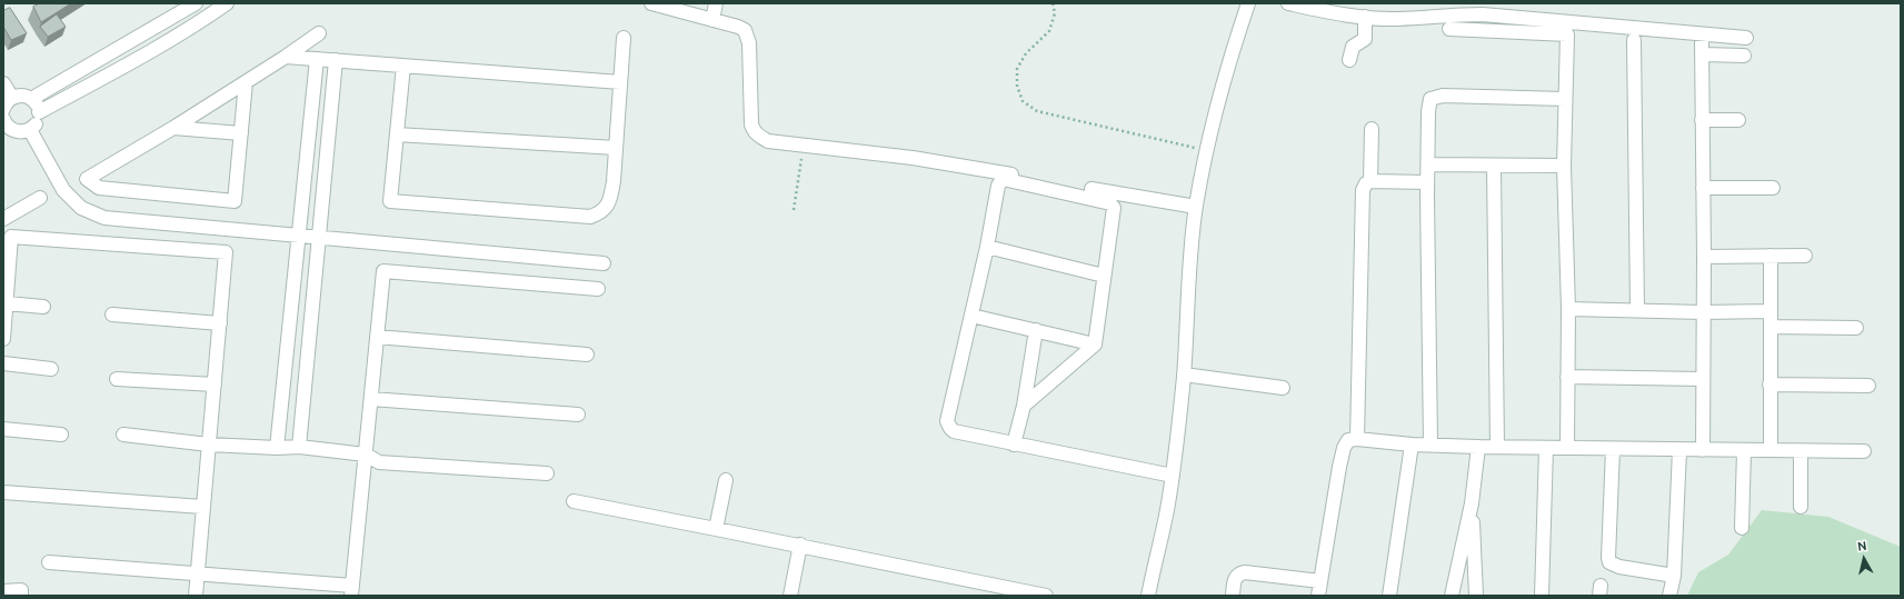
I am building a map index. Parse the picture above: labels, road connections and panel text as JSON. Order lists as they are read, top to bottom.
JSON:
{
  "north": "top"
}
